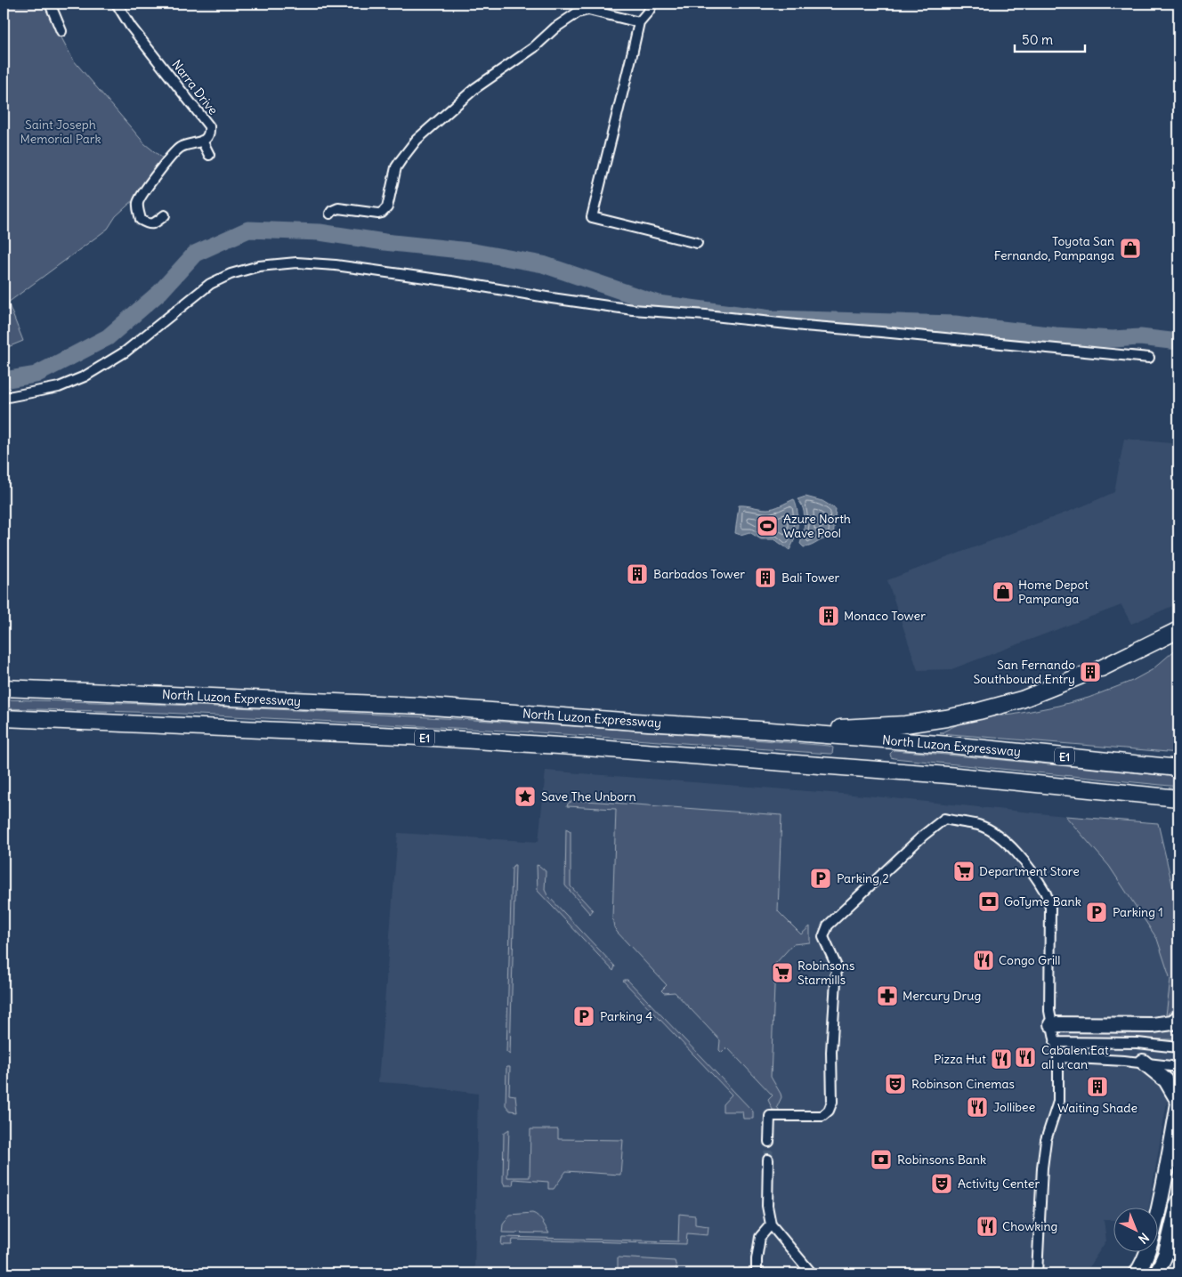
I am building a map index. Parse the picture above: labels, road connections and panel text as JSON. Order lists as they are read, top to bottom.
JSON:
{
  "streets": {
    "highway": ["North Luzon Expressway", "E1"],
    "street": ["Narra Drive"]
  },
  "parks": ["Saint Joseph Memorial Park"],
  "places": {
    "shop": ["Toyota San Fernando, Pampanga", "Home Depot Pampanga"],
    "sports": ["Azure North Wave Pool"],
    "building": [
      "Barbados Tower",
      "Bali Tower",
      "Monaco Tower",
      "San Fernando Southbound Entry",
      "Waiting Shade"
    ],
    "place": ["Save The Unborn"],
    "supermarket": ["Department Store", "Robinsons Starmills"],
    "parking": ["Parking 2", "Parking 1", "Parking 4"],
    "bank": ["GoTyme Bank", "Robinsons Bank"],
    "restaurant": [
      "Congo Grill",
      "Cabalen Eat all u can",
      "Pizza Hut",
      "Jollibee",
      "Chowking"
    ],
    "pharmacy": ["Mercury Drug"],
    "theatre": ["Robinson Cinemas", "Activity Center"]
  },
  "scale_bar": "50 m",
  "north": "bottom right"
}
